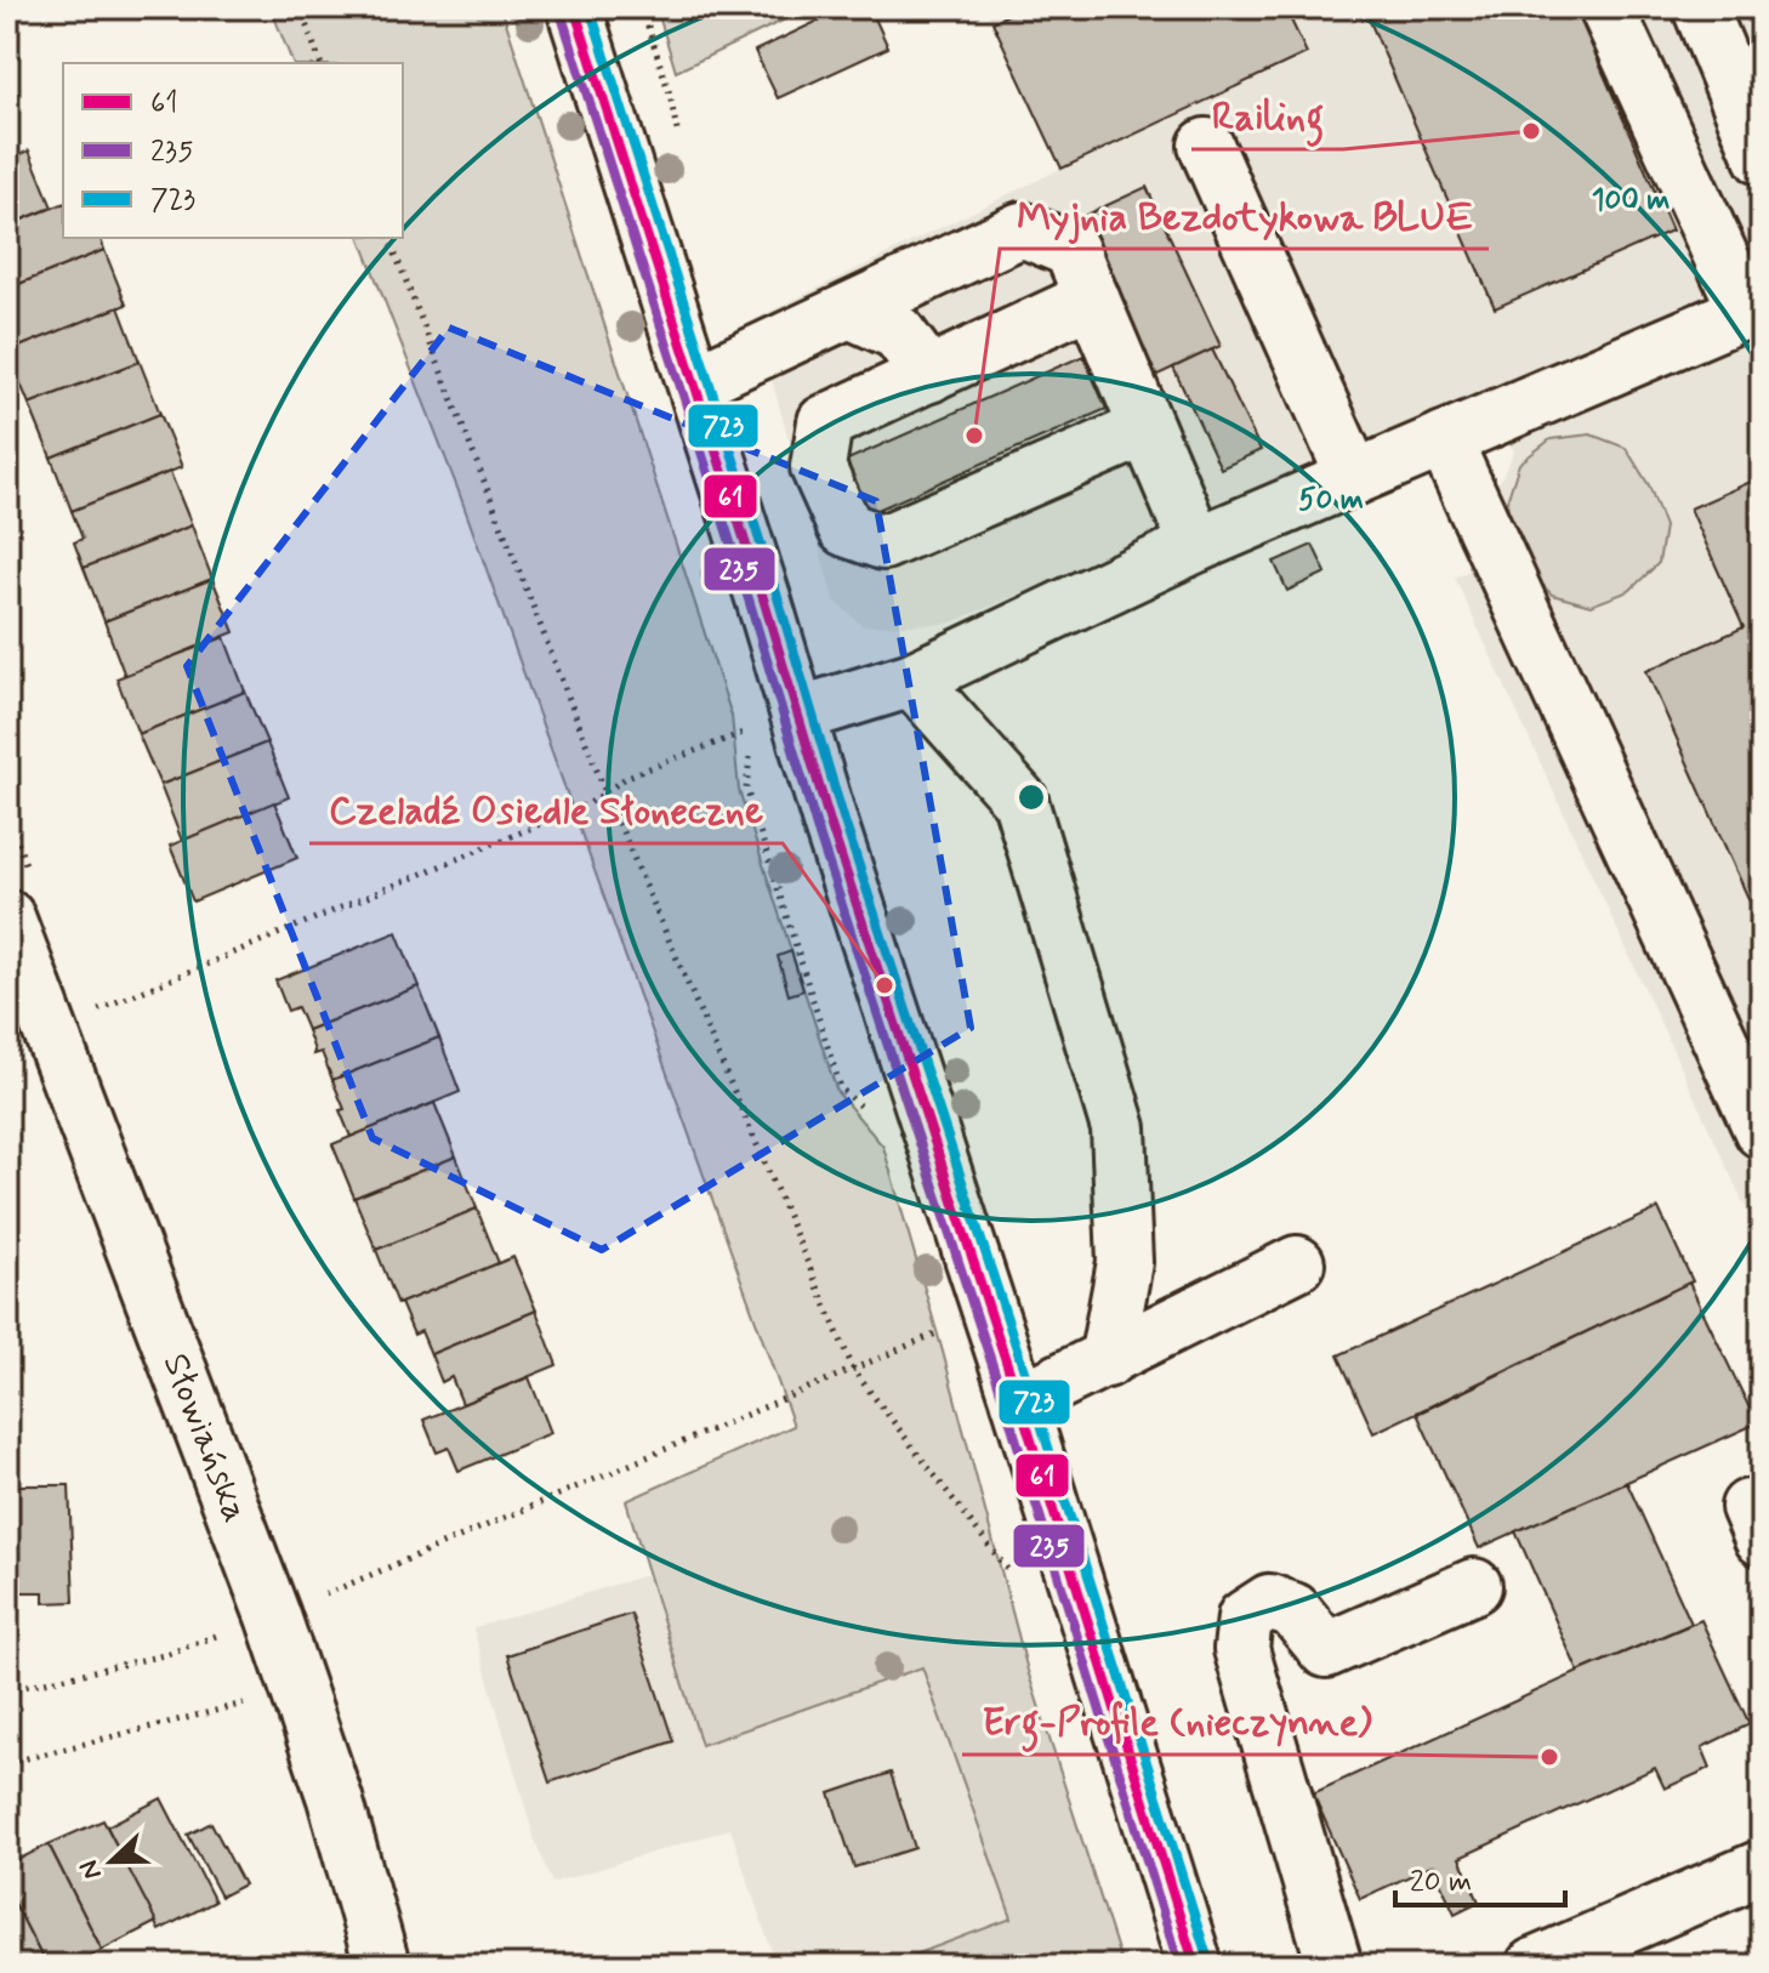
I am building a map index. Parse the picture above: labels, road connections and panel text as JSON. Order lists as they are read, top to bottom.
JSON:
{
  "streets": {
    "street": ["Słowiańska"]
  },
  "places": [
    "Railing",
    "Myjnia Bezdotykowa BLUE",
    "Czeladź Osiedle Słoneczne",
    "Erg-Profile (nieczynne)"
  ],
  "lines": ["transit line 61", "transit line 723", "transit line 235"],
  "legend": ["61", "235", "723"],
  "scale_bar": "20 m",
  "north": "left",
  "rings": ["100 m", "50 m"]
}
